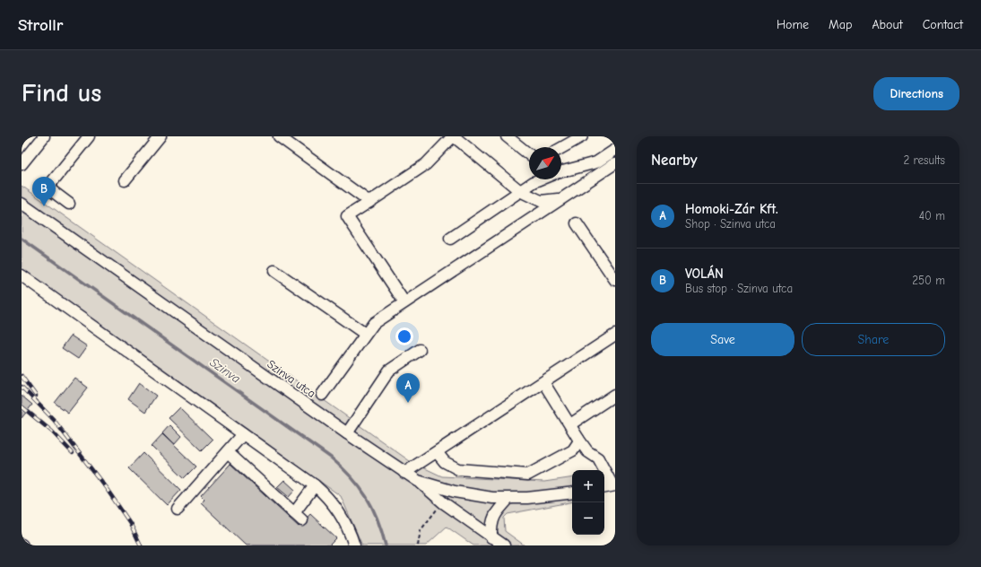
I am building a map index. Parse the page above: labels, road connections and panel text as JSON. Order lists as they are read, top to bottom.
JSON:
{
  "streets": {
    "street": ["Szinva utca"]
  },
  "water": ["Szinva"],
  "north": "top right",
  "page": {
    "header": "Strollr",
    "nav": [
      "Home",
      "Map",
      "About",
      "Contact"
    ],
    "buttons": [
      "Directions",
      ["Save", "Share"]
    ],
    "title": "Find us",
    "heading": ["Nearby", "2 results"],
    "pins": ["B", "A"],
    "list": [
      {
        "mark": "A",
        "name": "Homoki-Zár Kft.",
        "note": "Shop · Szinva utca",
        "value": "40 m"
      },
      {
        "mark": "B",
        "name": "VOLÁN",
        "note": "Bus stop · Szinva utca",
        "value": "250 m"
      }
    ],
    "map_buttons": ["+", "−"]
  }
}
